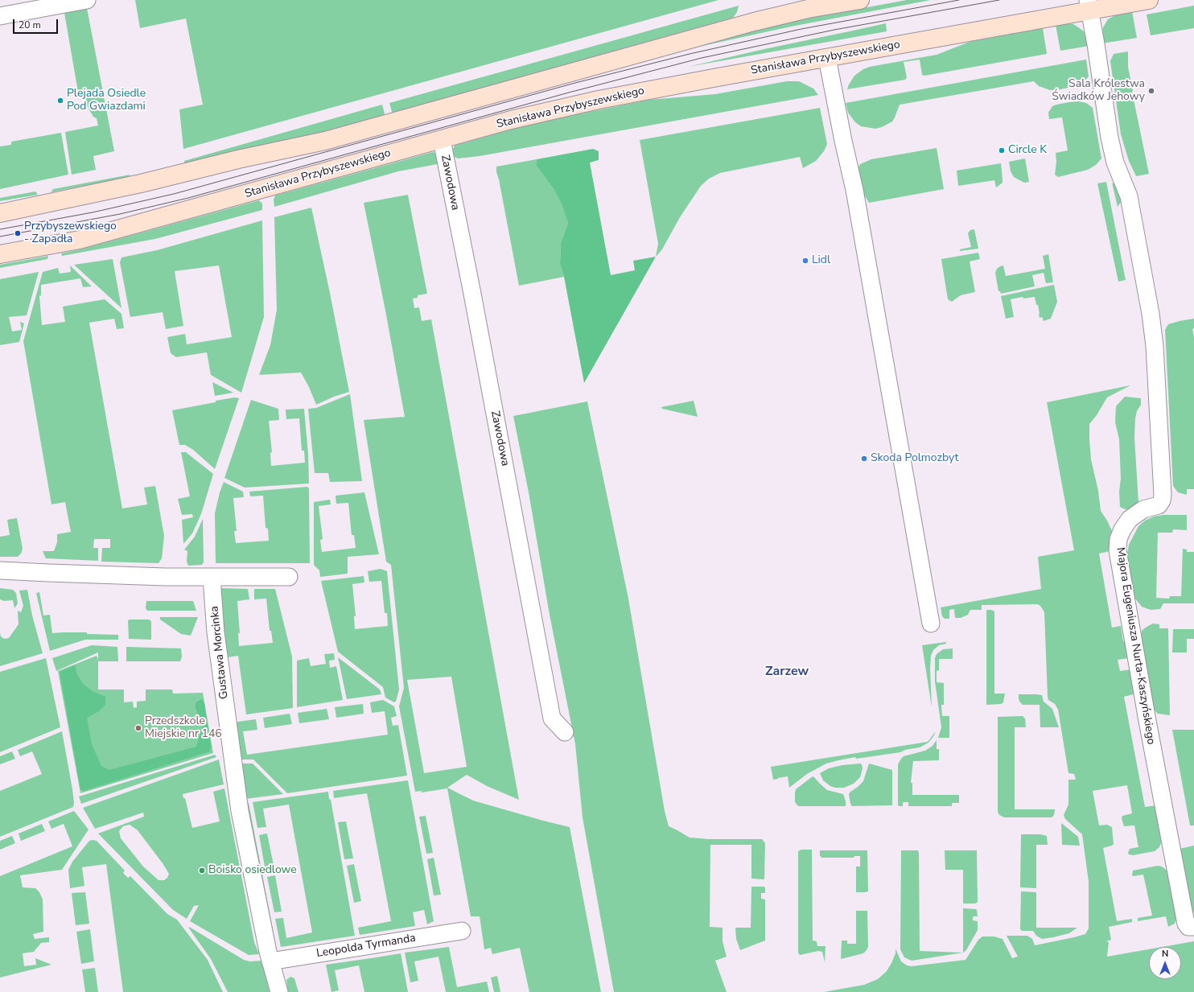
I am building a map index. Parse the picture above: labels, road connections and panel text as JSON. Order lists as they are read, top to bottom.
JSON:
{
  "streets": {
    "main road": ["Stanisława Przybyszewskiego"],
    "street": [
      "Zawodowa",
      "Majora Eugeniusza Nurta-Kaszyńskiego",
      "Gustawa Morcinka",
      "Leopolda Tyrmanda"
    ]
  },
  "crossings": [
    ["Stanisława Przybyszewskiego", "Zawodowa"],
    ["Stanisława Przybyszewskiego", "Majora Eugeniusza Nurta-Kaszyńskiego"],
    ["Gustawa Morcinka", "Leopolda Tyrmanda"]
  ],
  "districts": ["Zarzew"],
  "places": [
    "Sala Królestwa Świadków Jehowy",
    "Plejada Osiedle Pod Gwiazdami",
    "Circle K",
    "Przybyszewskiego - Zapadła",
    "Lidl",
    "Skoda Polmozbyt",
    "Przedszkole Miejskie nr 146",
    "Boisko osiedlowe"
  ],
  "scale_bar": "20 m",
  "north": "top"
}
